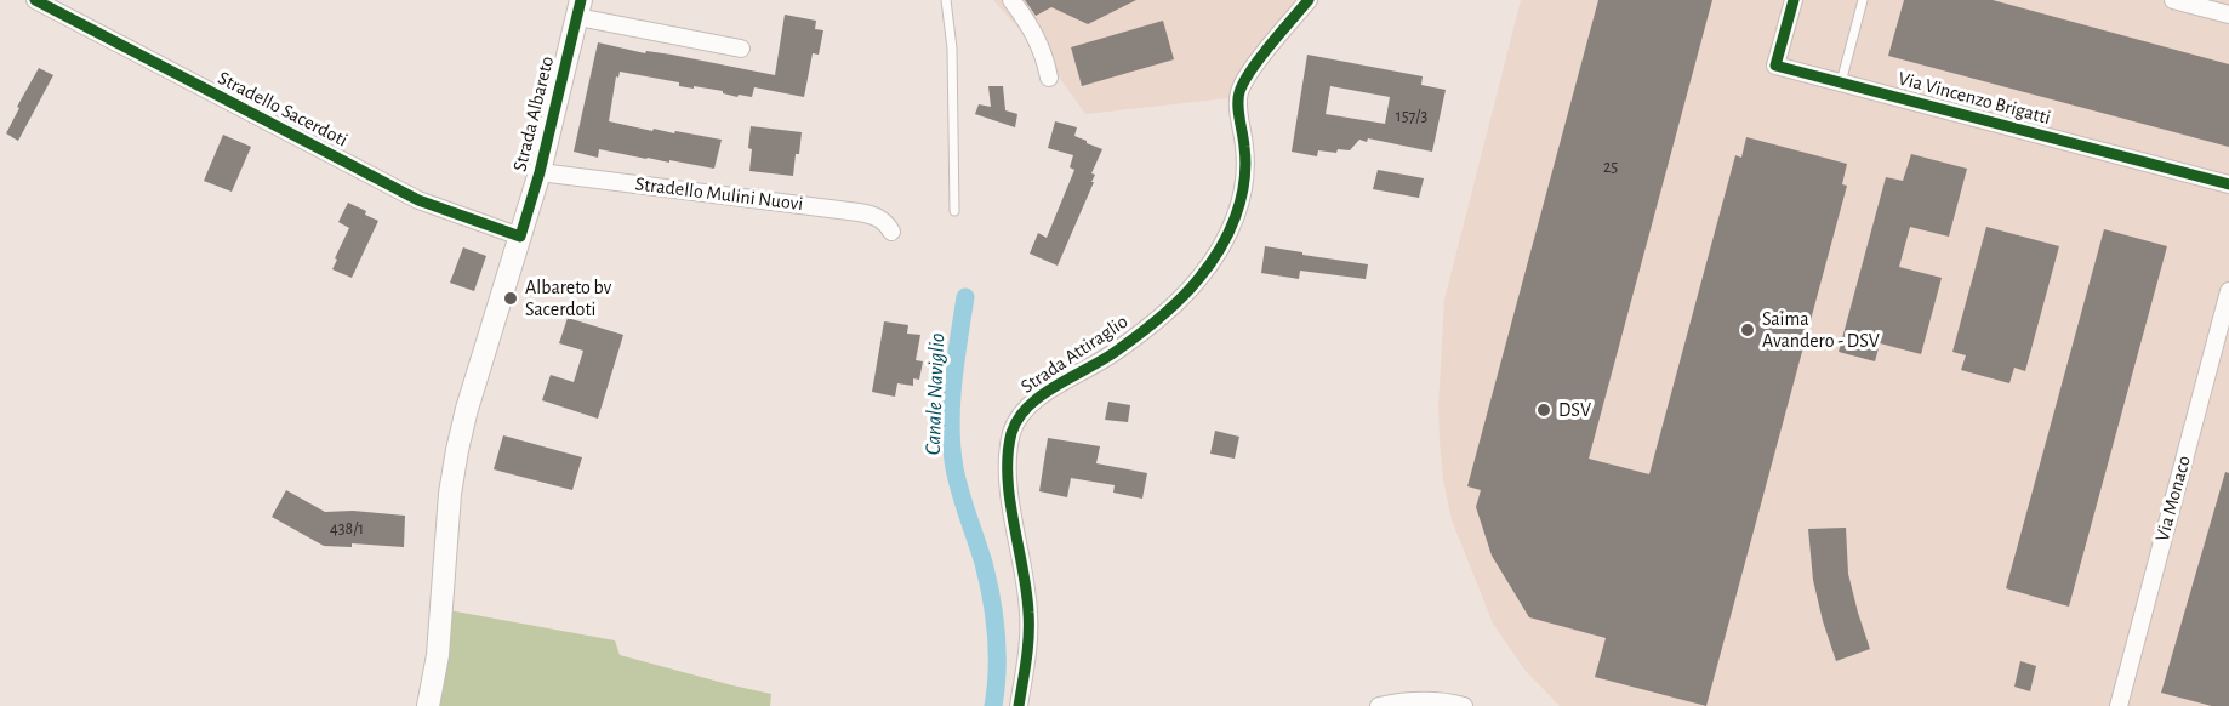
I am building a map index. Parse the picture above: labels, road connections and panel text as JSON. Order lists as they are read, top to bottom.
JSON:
{
  "streets": {
    "street": [
      "Via Vincenzo Brigatti",
      "Stradello Sacerdoti",
      "Strada Albareto",
      "Stradello Mulini Nuovi",
      "Strada Attiraglio",
      "Via Monaco"
    ]
  },
  "crossings": [
    ["Stradello Sacerdoti", "Strada Albareto"],
    ["Strada Albareto", "Stradello Mulini Nuovi"]
  ],
  "water": ["Canale Naviglio"],
  "places": ["Albareto bv Sacerdoti", "Saima Avandero - DSV", "DSV"],
  "house_numbers": ["157/3", "25", "438/1"]
}
